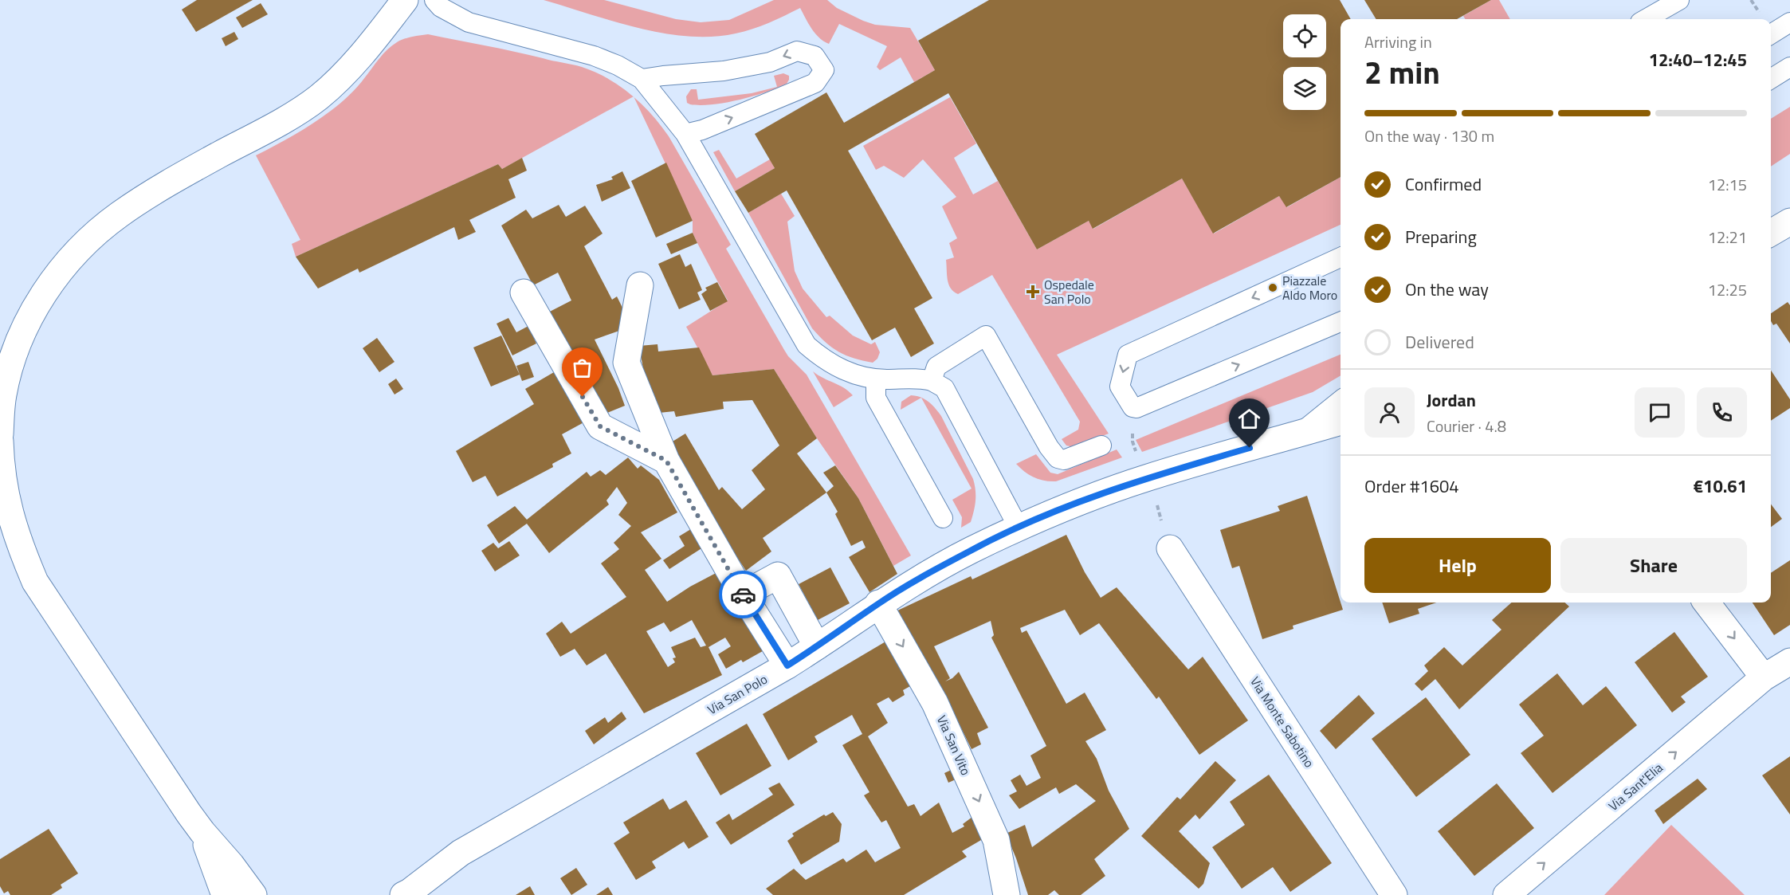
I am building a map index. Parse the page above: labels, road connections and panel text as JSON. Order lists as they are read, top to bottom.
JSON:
{
  "streets": {
    "street": [
      "Via San Polo",
      "Via Monte Sabotino",
      "Via San Vito",
      "Via Sant'Elia"
    ]
  },
  "crossings": [
    ["Via San Polo", "Via San Vito"]
  ],
  "one_way": ["Via San Vito", "Via Sant'Elia"],
  "places": {
    "other": ["Piazzale Aldo Moro"],
    "health": ["Ospedale San Polo"]
  },
  "page": {
    "heading": ["2 min", "Arriving in", "12:40–12:45"],
    "panel": [
      "Jordan",
      "Courier · 4.8",
      "Order #1604",
      "€10.61"
    ],
    "bar": "On the way · 130 m",
    "list": [
      ["Confirmed", "12:15"],
      ["Preparing", "12:21"],
      ["On the way", "12:25"],
      "Delivered"
    ],
    "buttons": ["Help", "Share"]
  }
}
